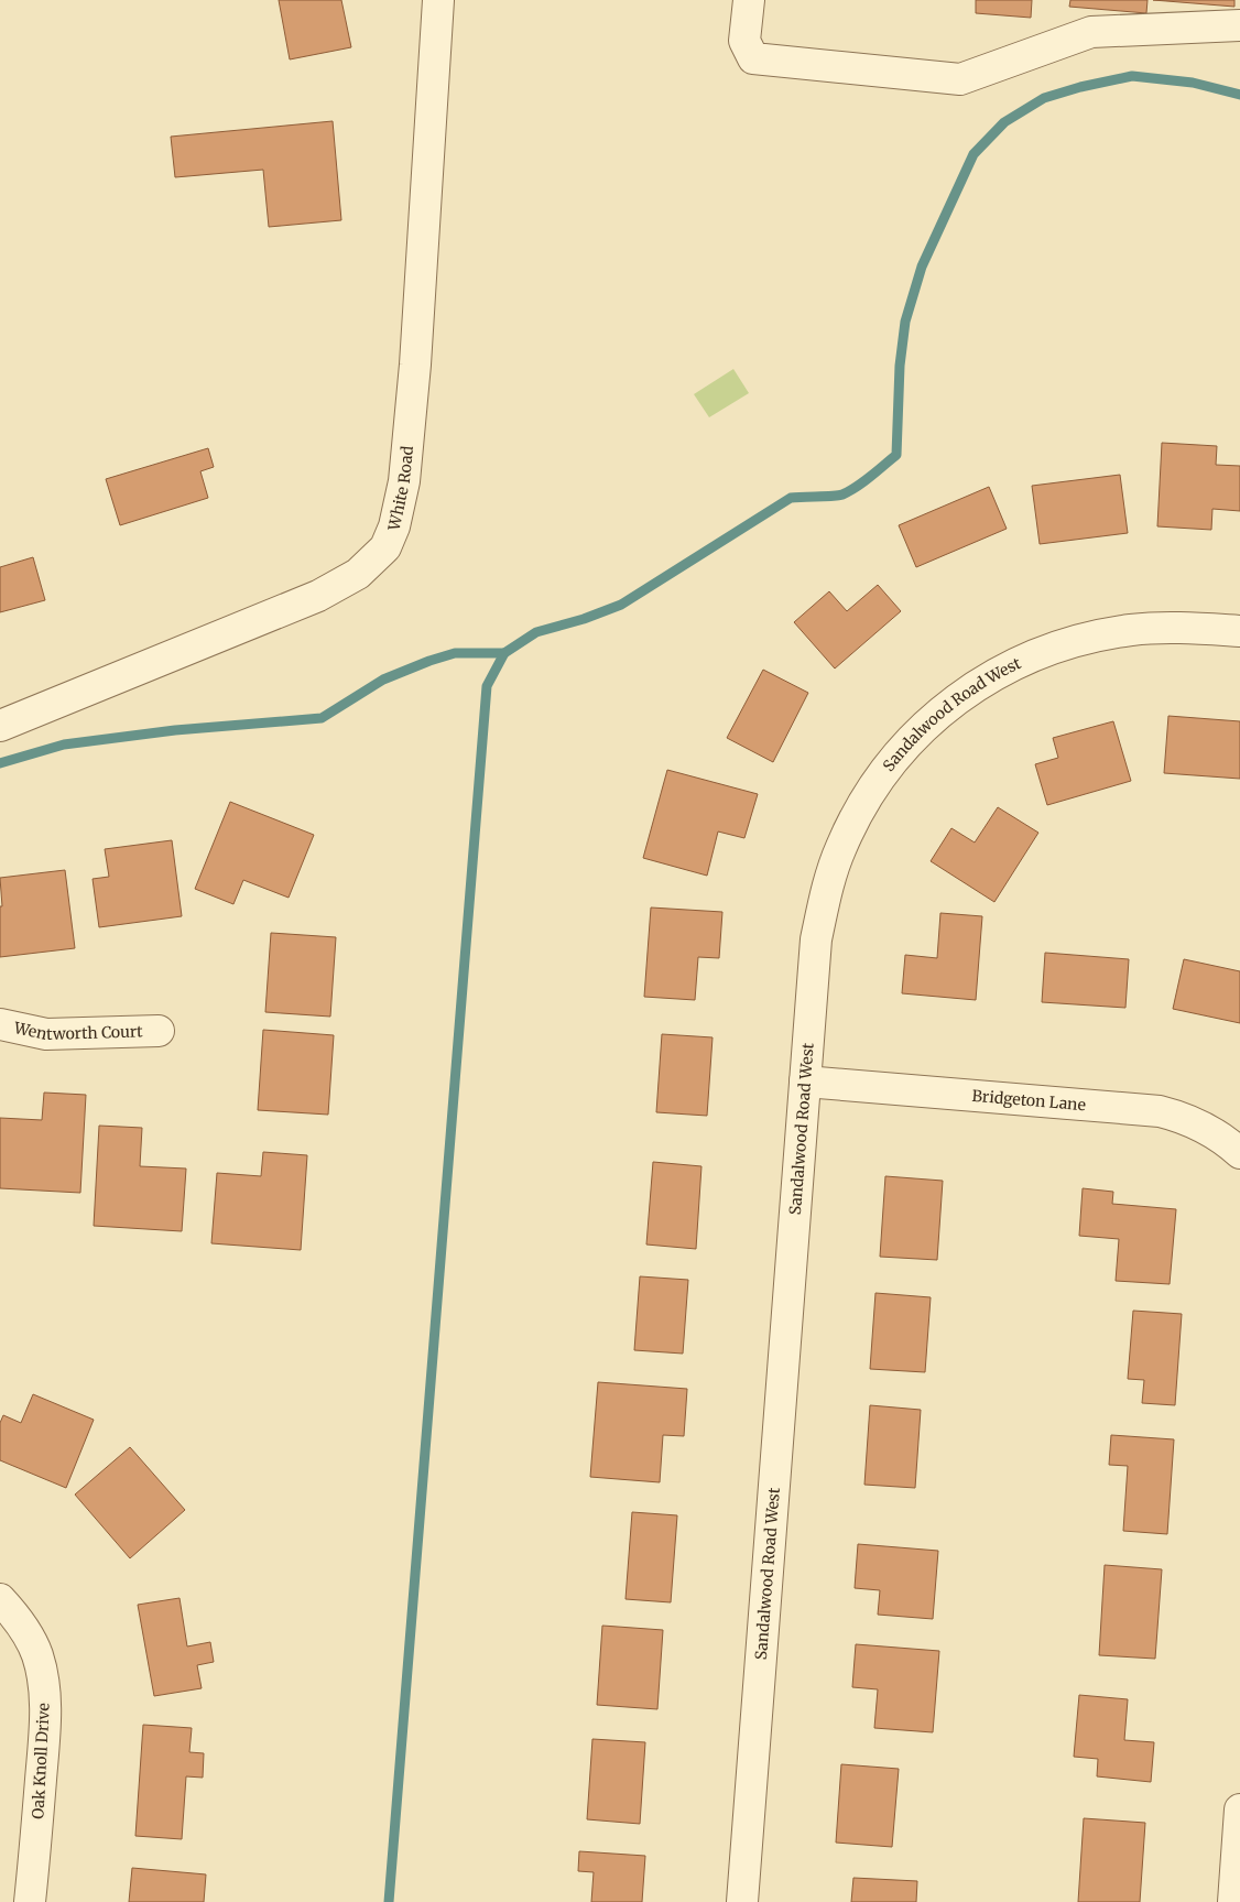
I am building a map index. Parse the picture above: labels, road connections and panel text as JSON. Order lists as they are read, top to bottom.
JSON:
{
  "streets": {
    "street": [
      "White Road",
      "Sandalwood Road West",
      "Wentworth Court",
      "Bridgeton Lane",
      "Oak Knoll Drive"
    ]
  },
  "crossings": [
    ["Sandalwood Road West", "Bridgeton Lane"]
  ]
}
